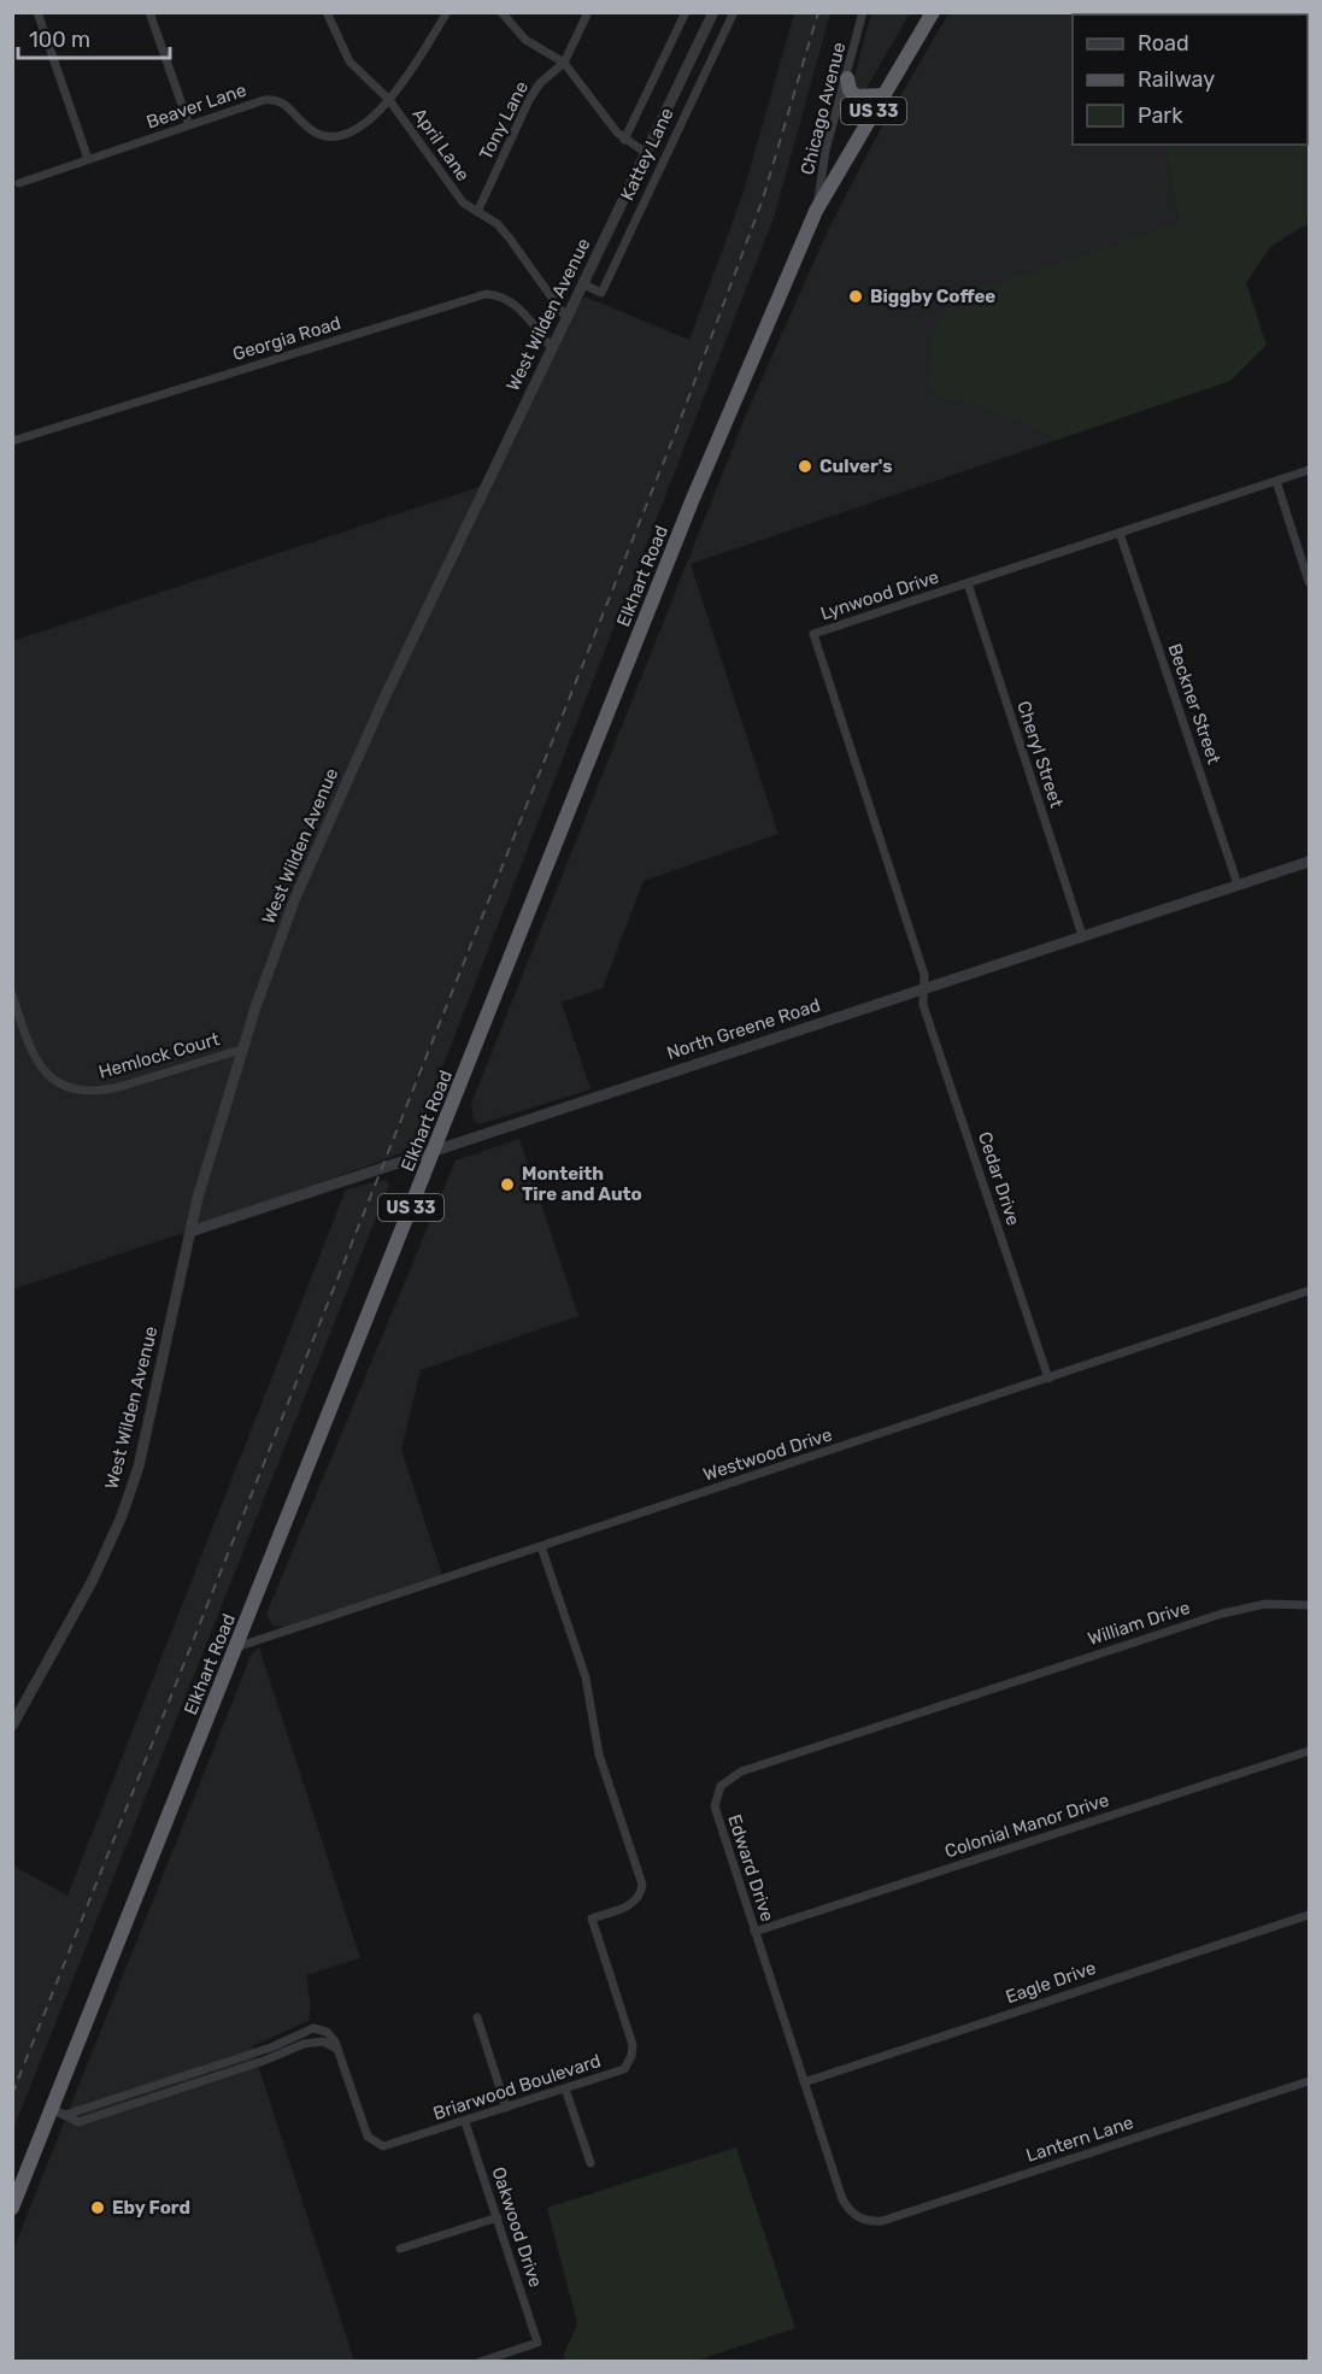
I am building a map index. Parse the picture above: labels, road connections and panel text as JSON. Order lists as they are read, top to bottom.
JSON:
{
  "streets": {
    "highway": ["US 33", "Elkhart Road"],
    "street": [
      "Beaver Lane",
      "Chicago Avenue",
      "Tony Lane",
      "April Lane",
      "Kattey Lane",
      "West Wilden Avenue",
      "Georgia Road",
      "Lynwood Drive",
      "Beckner Street",
      "Cheryl Street",
      "North Greene Road",
      "Hemlock Court",
      "Cedar Drive",
      "Westwood Drive",
      "William Drive",
      "Colonial Manor Drive",
      "Edward Drive",
      "Eagle Drive",
      "Briarwood Boulevard",
      "Lantern Lane",
      "Oakwood Drive"
    ]
  },
  "crossings": [
    ["Beaver Lane", "April Lane"],
    ["Chicago Avenue", "US 33"],
    ["Chicago Avenue", "Elkhart Road"],
    ["US 33", "Elkhart Road"],
    ["Tony Lane", "April Lane"],
    ["April Lane", "West Wilden Avenue"],
    ["Kattey Lane", "West Wilden Avenue"],
    ["West Wilden Avenue", "Georgia Road"],
    ["West Wilden Avenue", "North Greene Road"],
    ["West Wilden Avenue", "Hemlock Court"],
    ["Elkhart Road", "North Greene Road"],
    ["Elkhart Road", "Westwood Drive"],
    ["Elkhart Road", "Briarwood Boulevard"],
    ["Lynwood Drive", "Beckner Street"],
    ["Lynwood Drive", "Cheryl Street"],
    ["Lynwood Drive", "North Greene Road"],
    ["Lynwood Drive", "Cedar Drive"],
    ["Beckner Street", "North Greene Road"],
    ["Cheryl Street", "North Greene Road"],
    ["North Greene Road", "Cedar Drive"],
    ["Cedar Drive", "Westwood Drive"],
    ["Westwood Drive", "Briarwood Boulevard"],
    ["William Drive", "Edward Drive"],
    ["Colonial Manor Drive", "Edward Drive"],
    ["Edward Drive", "Eagle Drive"],
    ["Edward Drive", "Lantern Lane"],
    ["Briarwood Boulevard", "Oakwood Drive"]
  ],
  "places": [
    "Biggby Coffee",
    "Culver's",
    "Monteith Tire and Auto",
    "Eby Ford"
  ],
  "legend": ["Road", "Railway", "Park"],
  "scale_bar": "100 m"
}
